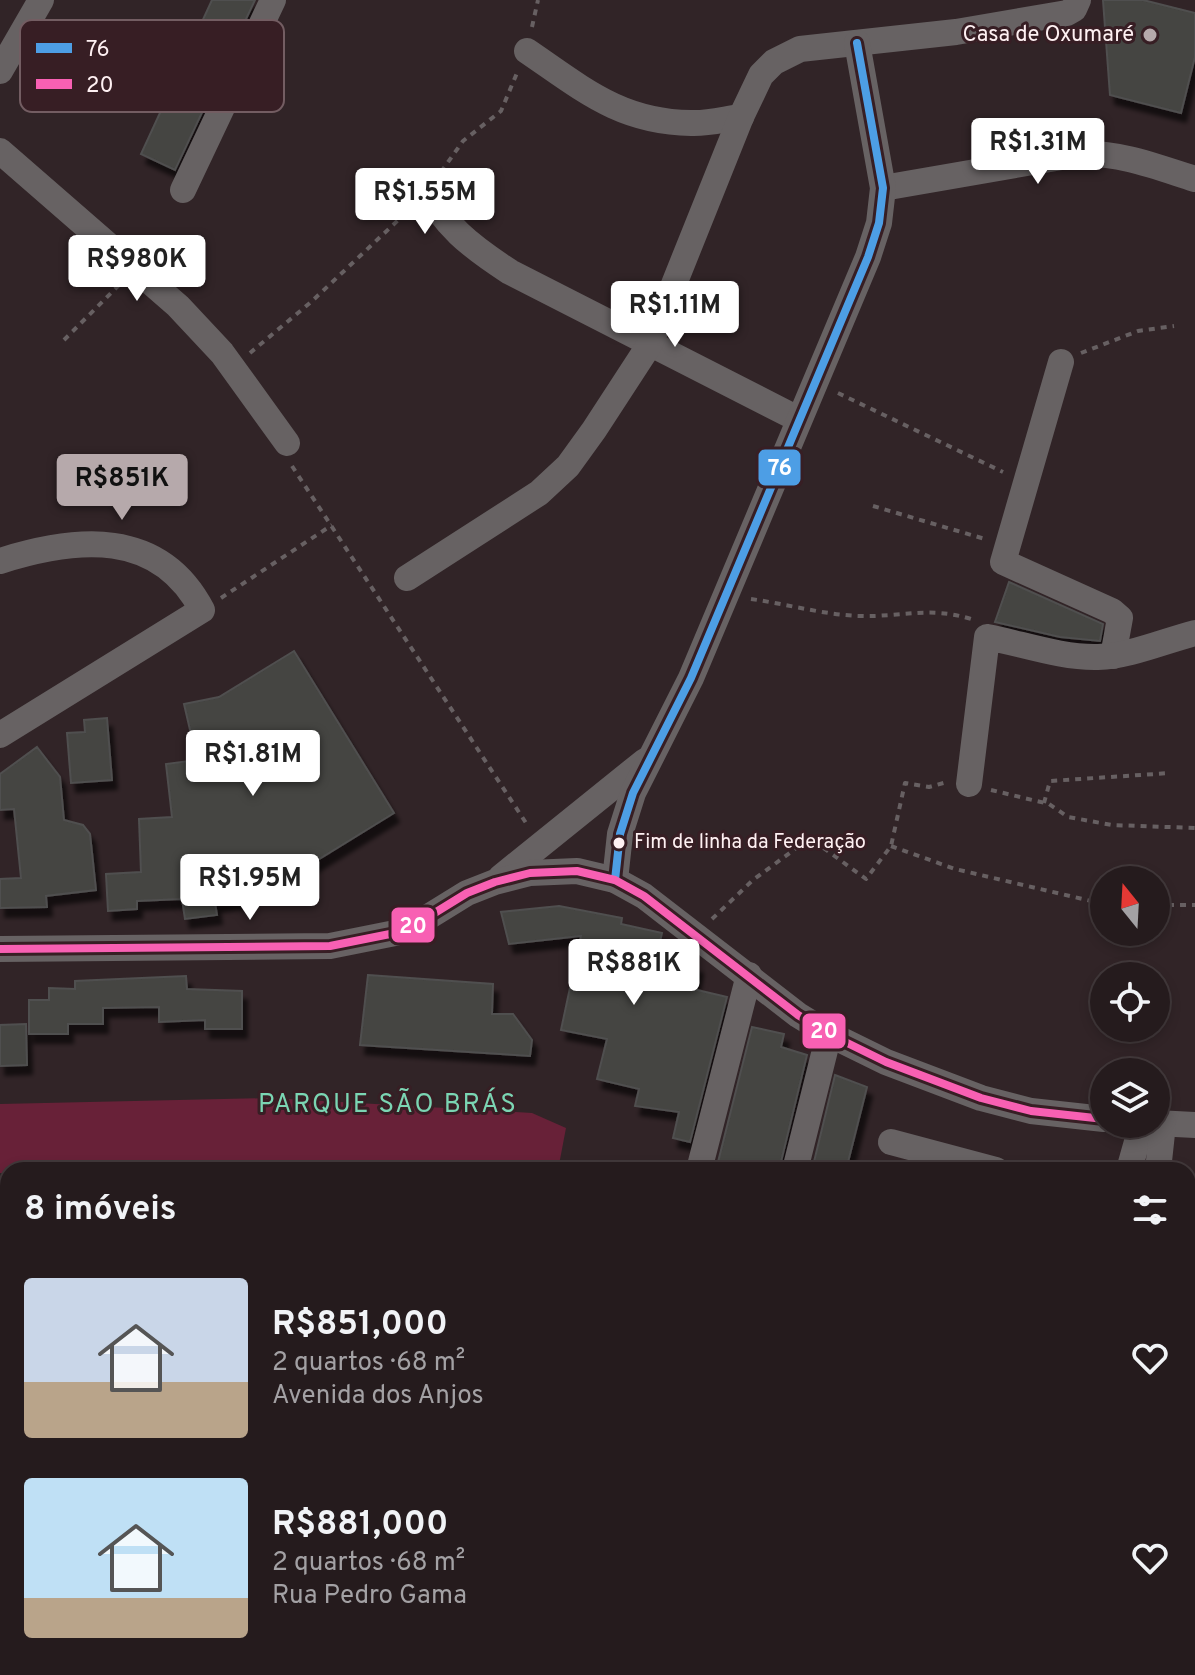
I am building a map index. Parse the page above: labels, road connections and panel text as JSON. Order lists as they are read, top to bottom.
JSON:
{
  "districts": ["PARQUE SÃO BRÁS"],
  "places": ["Casa de Oxumaré", "Fim de linha da Federação"],
  "lines": ["transit line 76", "transit line 20"],
  "legend": ["76", "20"],
  "north": "top",
  "page": {
    "price": [
      "R$1.31M",
      "R$1.55M",
      "R$980K",
      "R$1.11M",
      "R$851K",
      "R$1.81M",
      "R$1.95M",
      "R$881K"
    ],
    "heading": "8 imóveis",
    "list": [
      {
        "name": "R$851,000",
        "note": "2 quartos · 68 m² · Avenida dos Anjos"
      },
      {
        "name": "R$881,000",
        "note": "2 quartos · 68 m² · Rua Pedro Gama"
      }
    ]
  }
}
